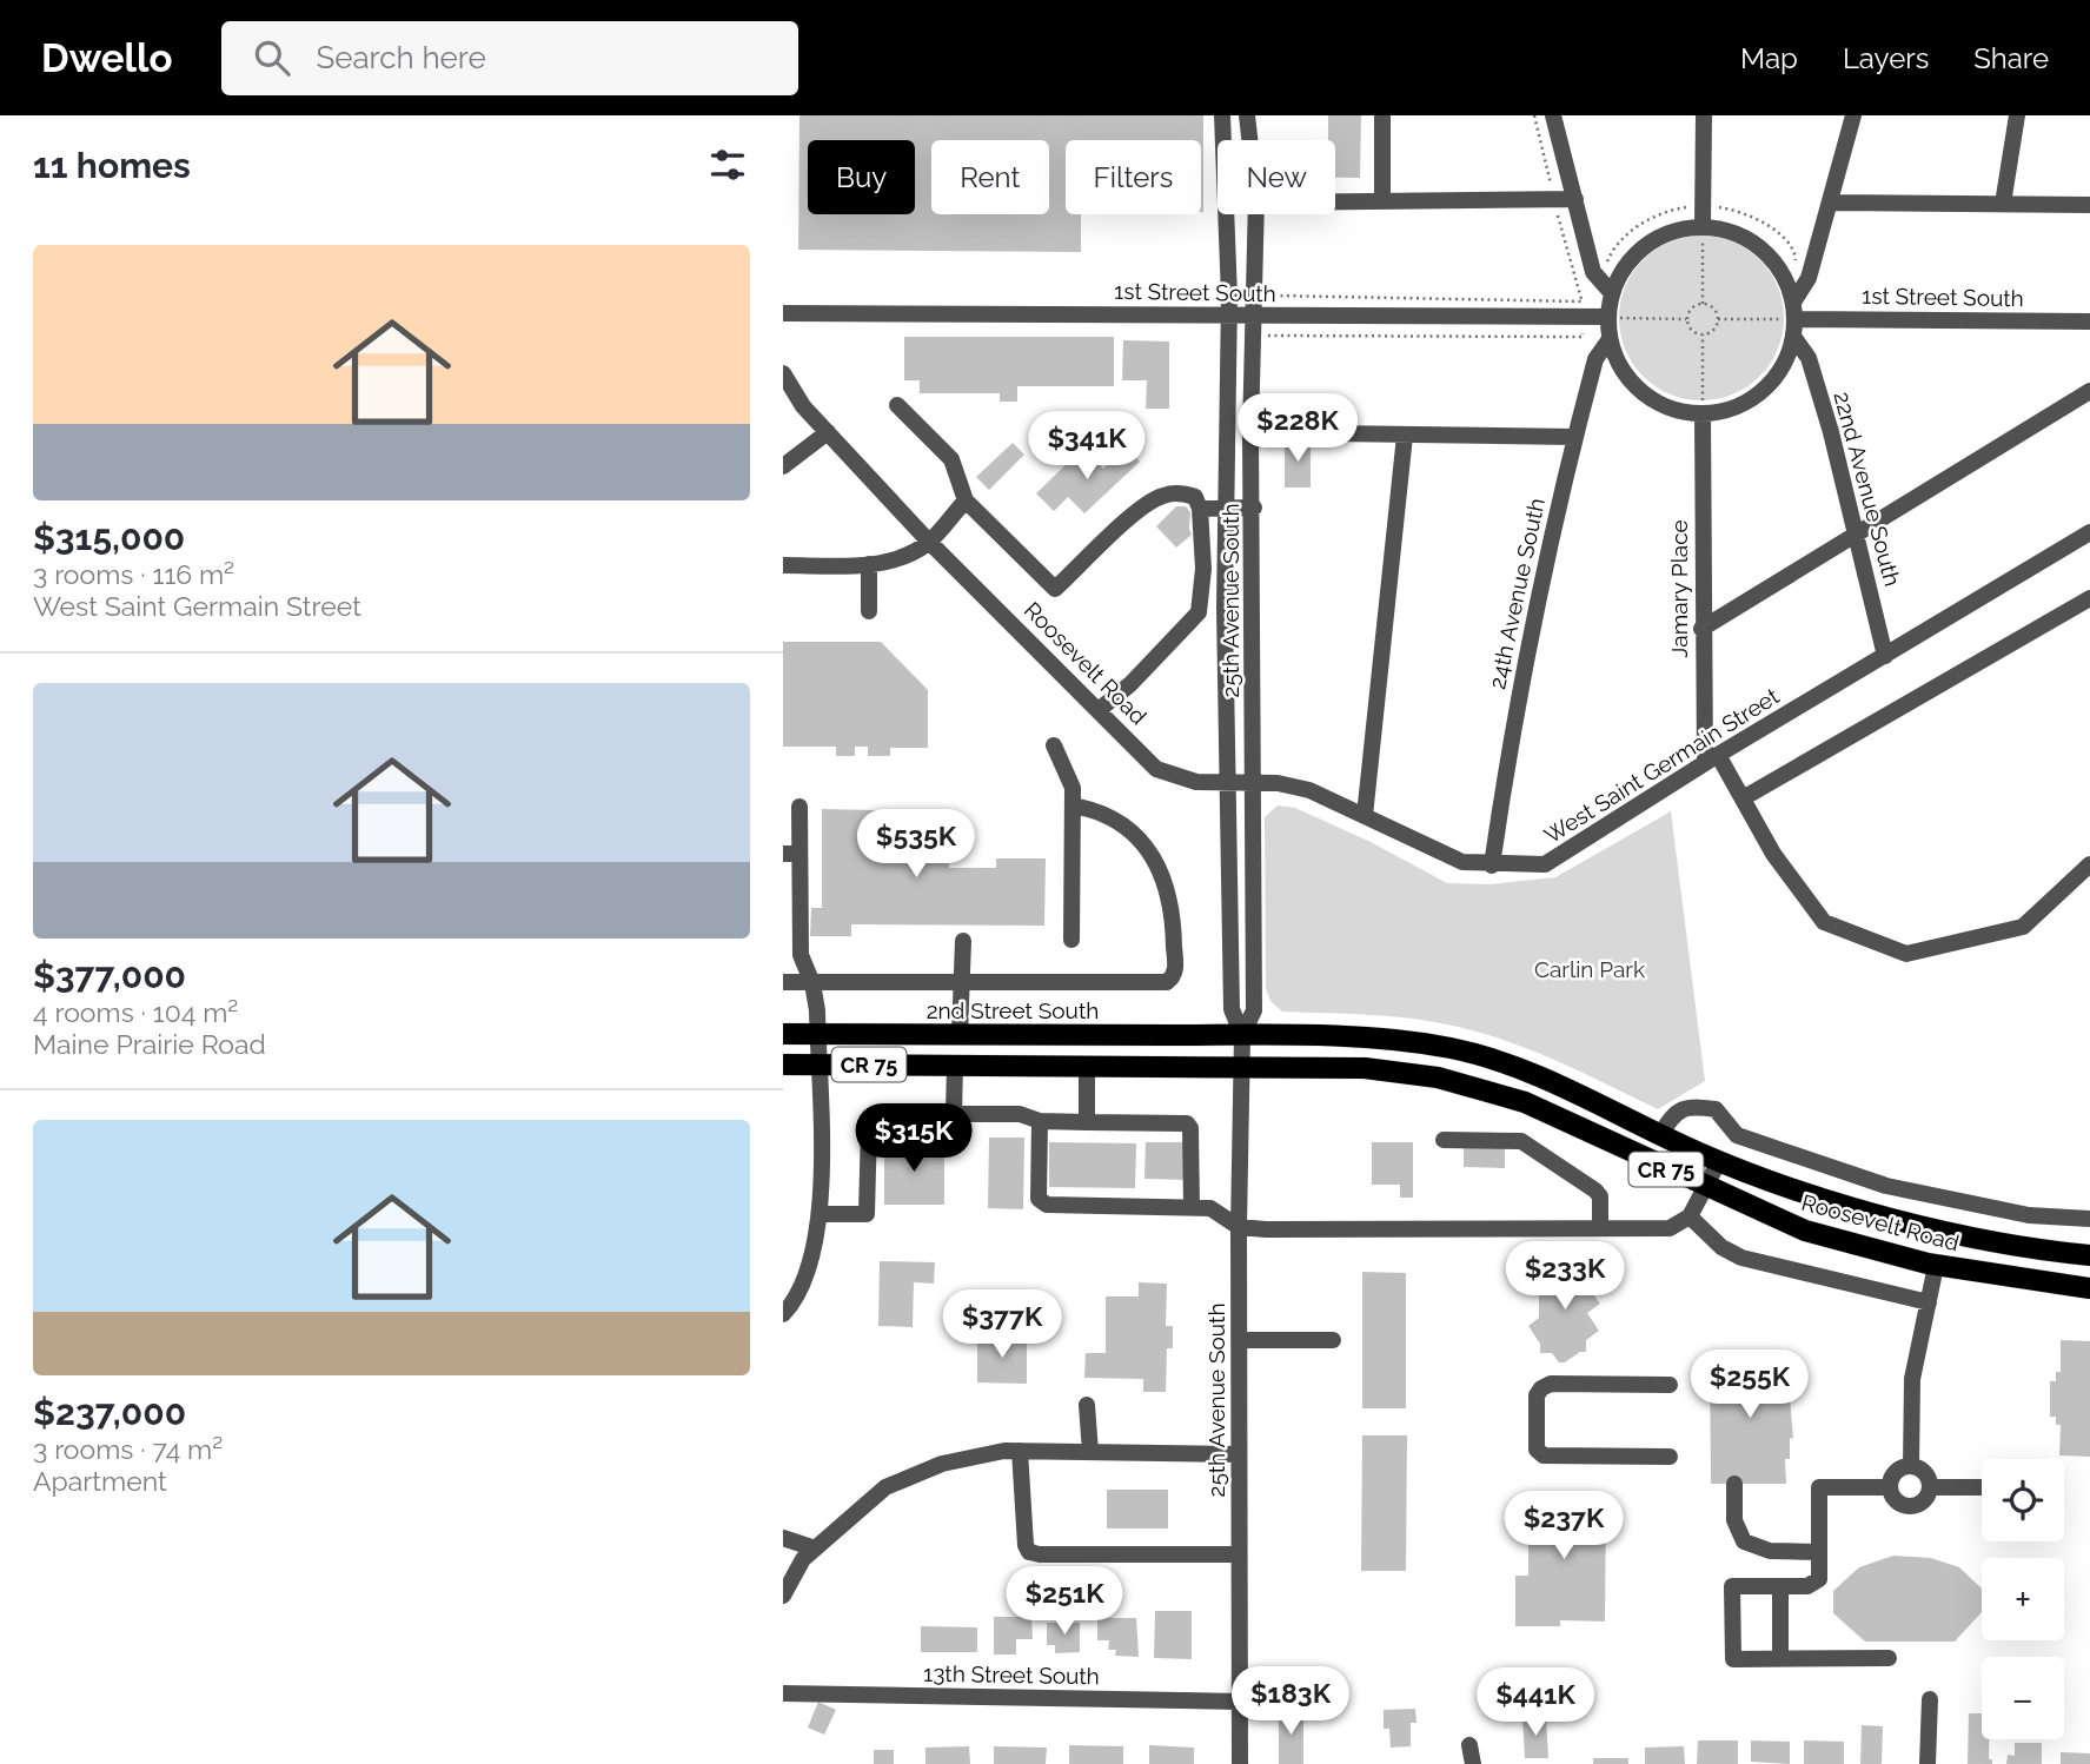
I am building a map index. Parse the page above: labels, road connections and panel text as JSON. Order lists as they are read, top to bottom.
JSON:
{
  "streets": {
    "main road": ["Roosevelt Road", "2nd Street South", "CR 75"],
    "street": [
      "1st Street South",
      "22nd Avenue South",
      "Jamary Place",
      "24th Avenue South",
      "25th Avenue South",
      "West Saint Germain Street",
      "13th Street South"
    ]
  },
  "crossings": [
    ["1st Street South", "25th Avenue South"],
    ["22nd Avenue South", "West Saint Germain Street"],
    ["Jamary Place", "West Saint Germain Street"],
    ["24th Avenue South", "West Saint Germain Street"],
    ["25th Avenue South", "Roosevelt Road"],
    ["25th Avenue South", "West Saint Germain Street"],
    ["25th Avenue South", "2nd Street South"],
    ["25th Avenue South", "CR 75"],
    ["25th Avenue South", "13th Street South"],
    ["Roosevelt Road", "West Saint Germain Street"],
    ["Roosevelt Road", "2nd Street South"],
    ["Roosevelt Road", "CR 75"]
  ],
  "parks": ["Carlin Park"],
  "page": {
    "header": "Dwello",
    "search": "Search here",
    "nav": ["Map", "Layers", "Share"],
    "heading": "11 homes",
    "chip": [
      "Buy",
      "Rent",
      "Filters",
      "New"
    ],
    "list": [
      {
        "name": "$315,000",
        "note": "3 rooms · 116 m² · West Saint Germain Street"
      },
      {
        "name": "$377,000",
        "note": "4 rooms · 104 m² · Maine Prairie Road"
      },
      {
        "name": "$237,000",
        "note": "3 rooms · 74 m² · Apartment"
      }
    ],
    "price": [
      "$228K",
      "$341K",
      "$535K",
      "$315K",
      "$233K",
      "$377K",
      "$255K",
      "$237K",
      "$251K",
      "$183K",
      "$441K"
    ],
    "map_buttons": ["+", "−"]
  }
}
